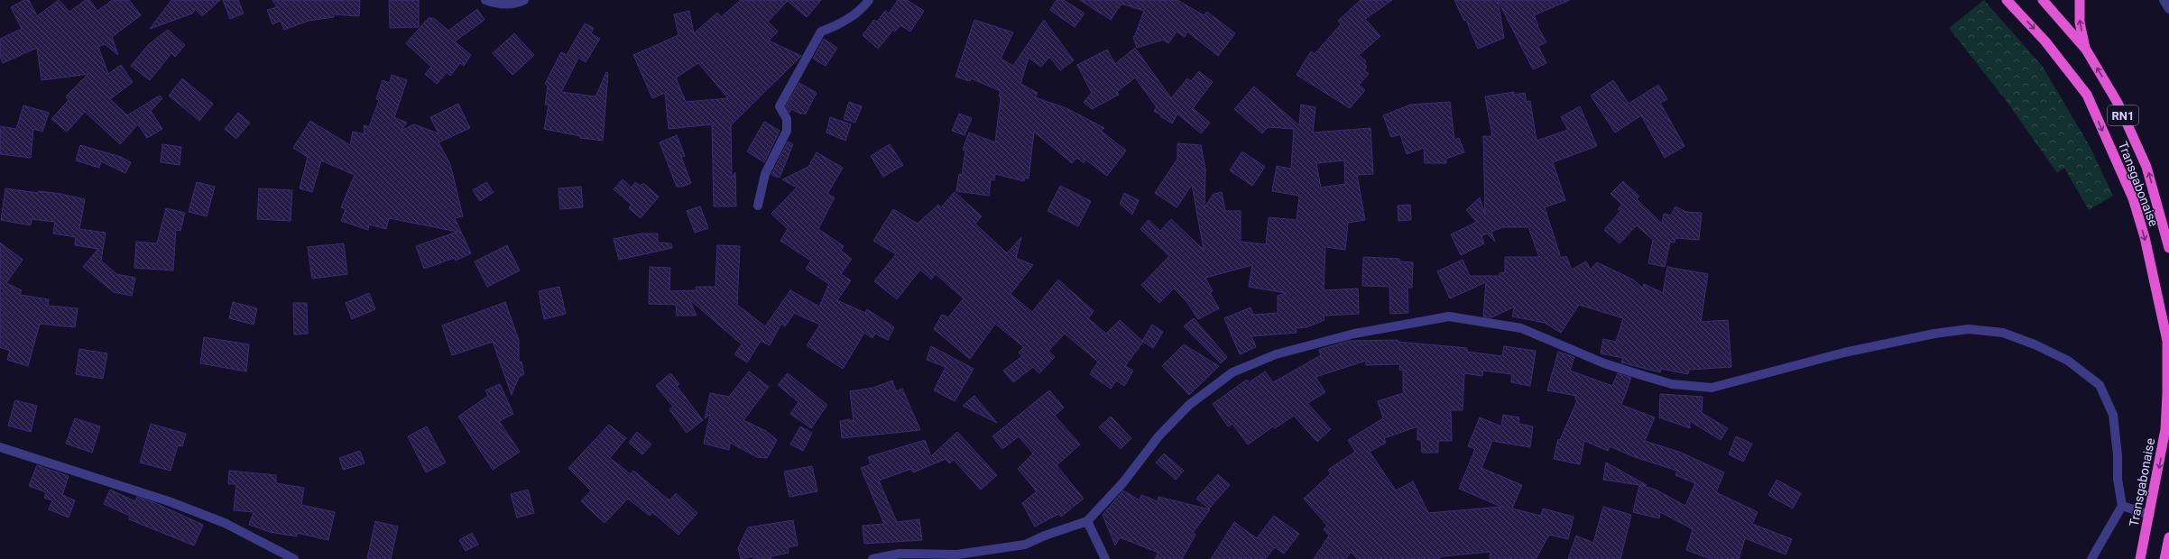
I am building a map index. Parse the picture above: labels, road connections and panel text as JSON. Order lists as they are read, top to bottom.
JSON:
{
  "streets": {
    "highway": ["RN1", "Transgabonaise"]
  }
}
